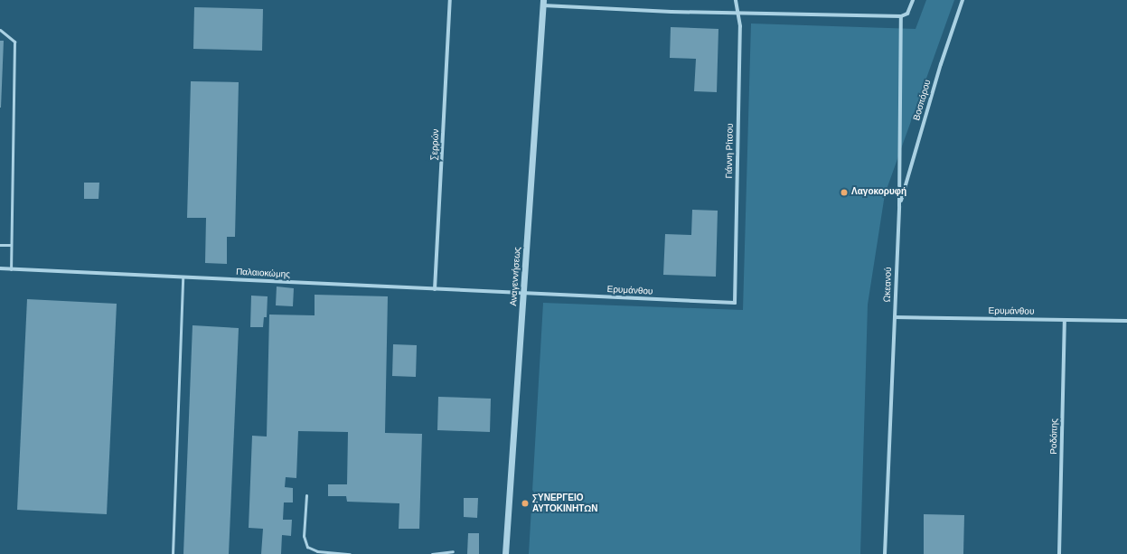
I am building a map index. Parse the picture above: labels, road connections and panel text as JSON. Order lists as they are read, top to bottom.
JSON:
{
  "streets": {
    "street": [
      "Βοσπόρου",
      "Σερρών",
      "Γιάννη Ρίτσου",
      "Παλαιοκώμης",
      "Αναγεννήσεως",
      "Ωκεανού",
      "Ερυμάνθου",
      "Ροδόπης"
    ]
  },
  "crossings": [
    ["Βοσπόρου", "Ωκεανού"],
    ["Σερρών", "Παλαιοκώμης"],
    ["Γιάννη Ρίτσου", "Ερυμάνθου"],
    ["Παλαιοκώμης", "Αναγεννήσεως"],
    ["Παλαιοκώμης", "Ερυμάνθου"],
    ["Αναγεννήσεως", "Ερυμάνθου"],
    ["Ωκεανού", "Ερυμάνθου"],
    ["Ερυμάνθου", "Ροδόπης"]
  ],
  "places": ["Λαγοκορυφή", "ΣΥΝΕΡΓΕΙΟ ΑΥΤΟΚΙΝΗΤΩΝ"]
}
